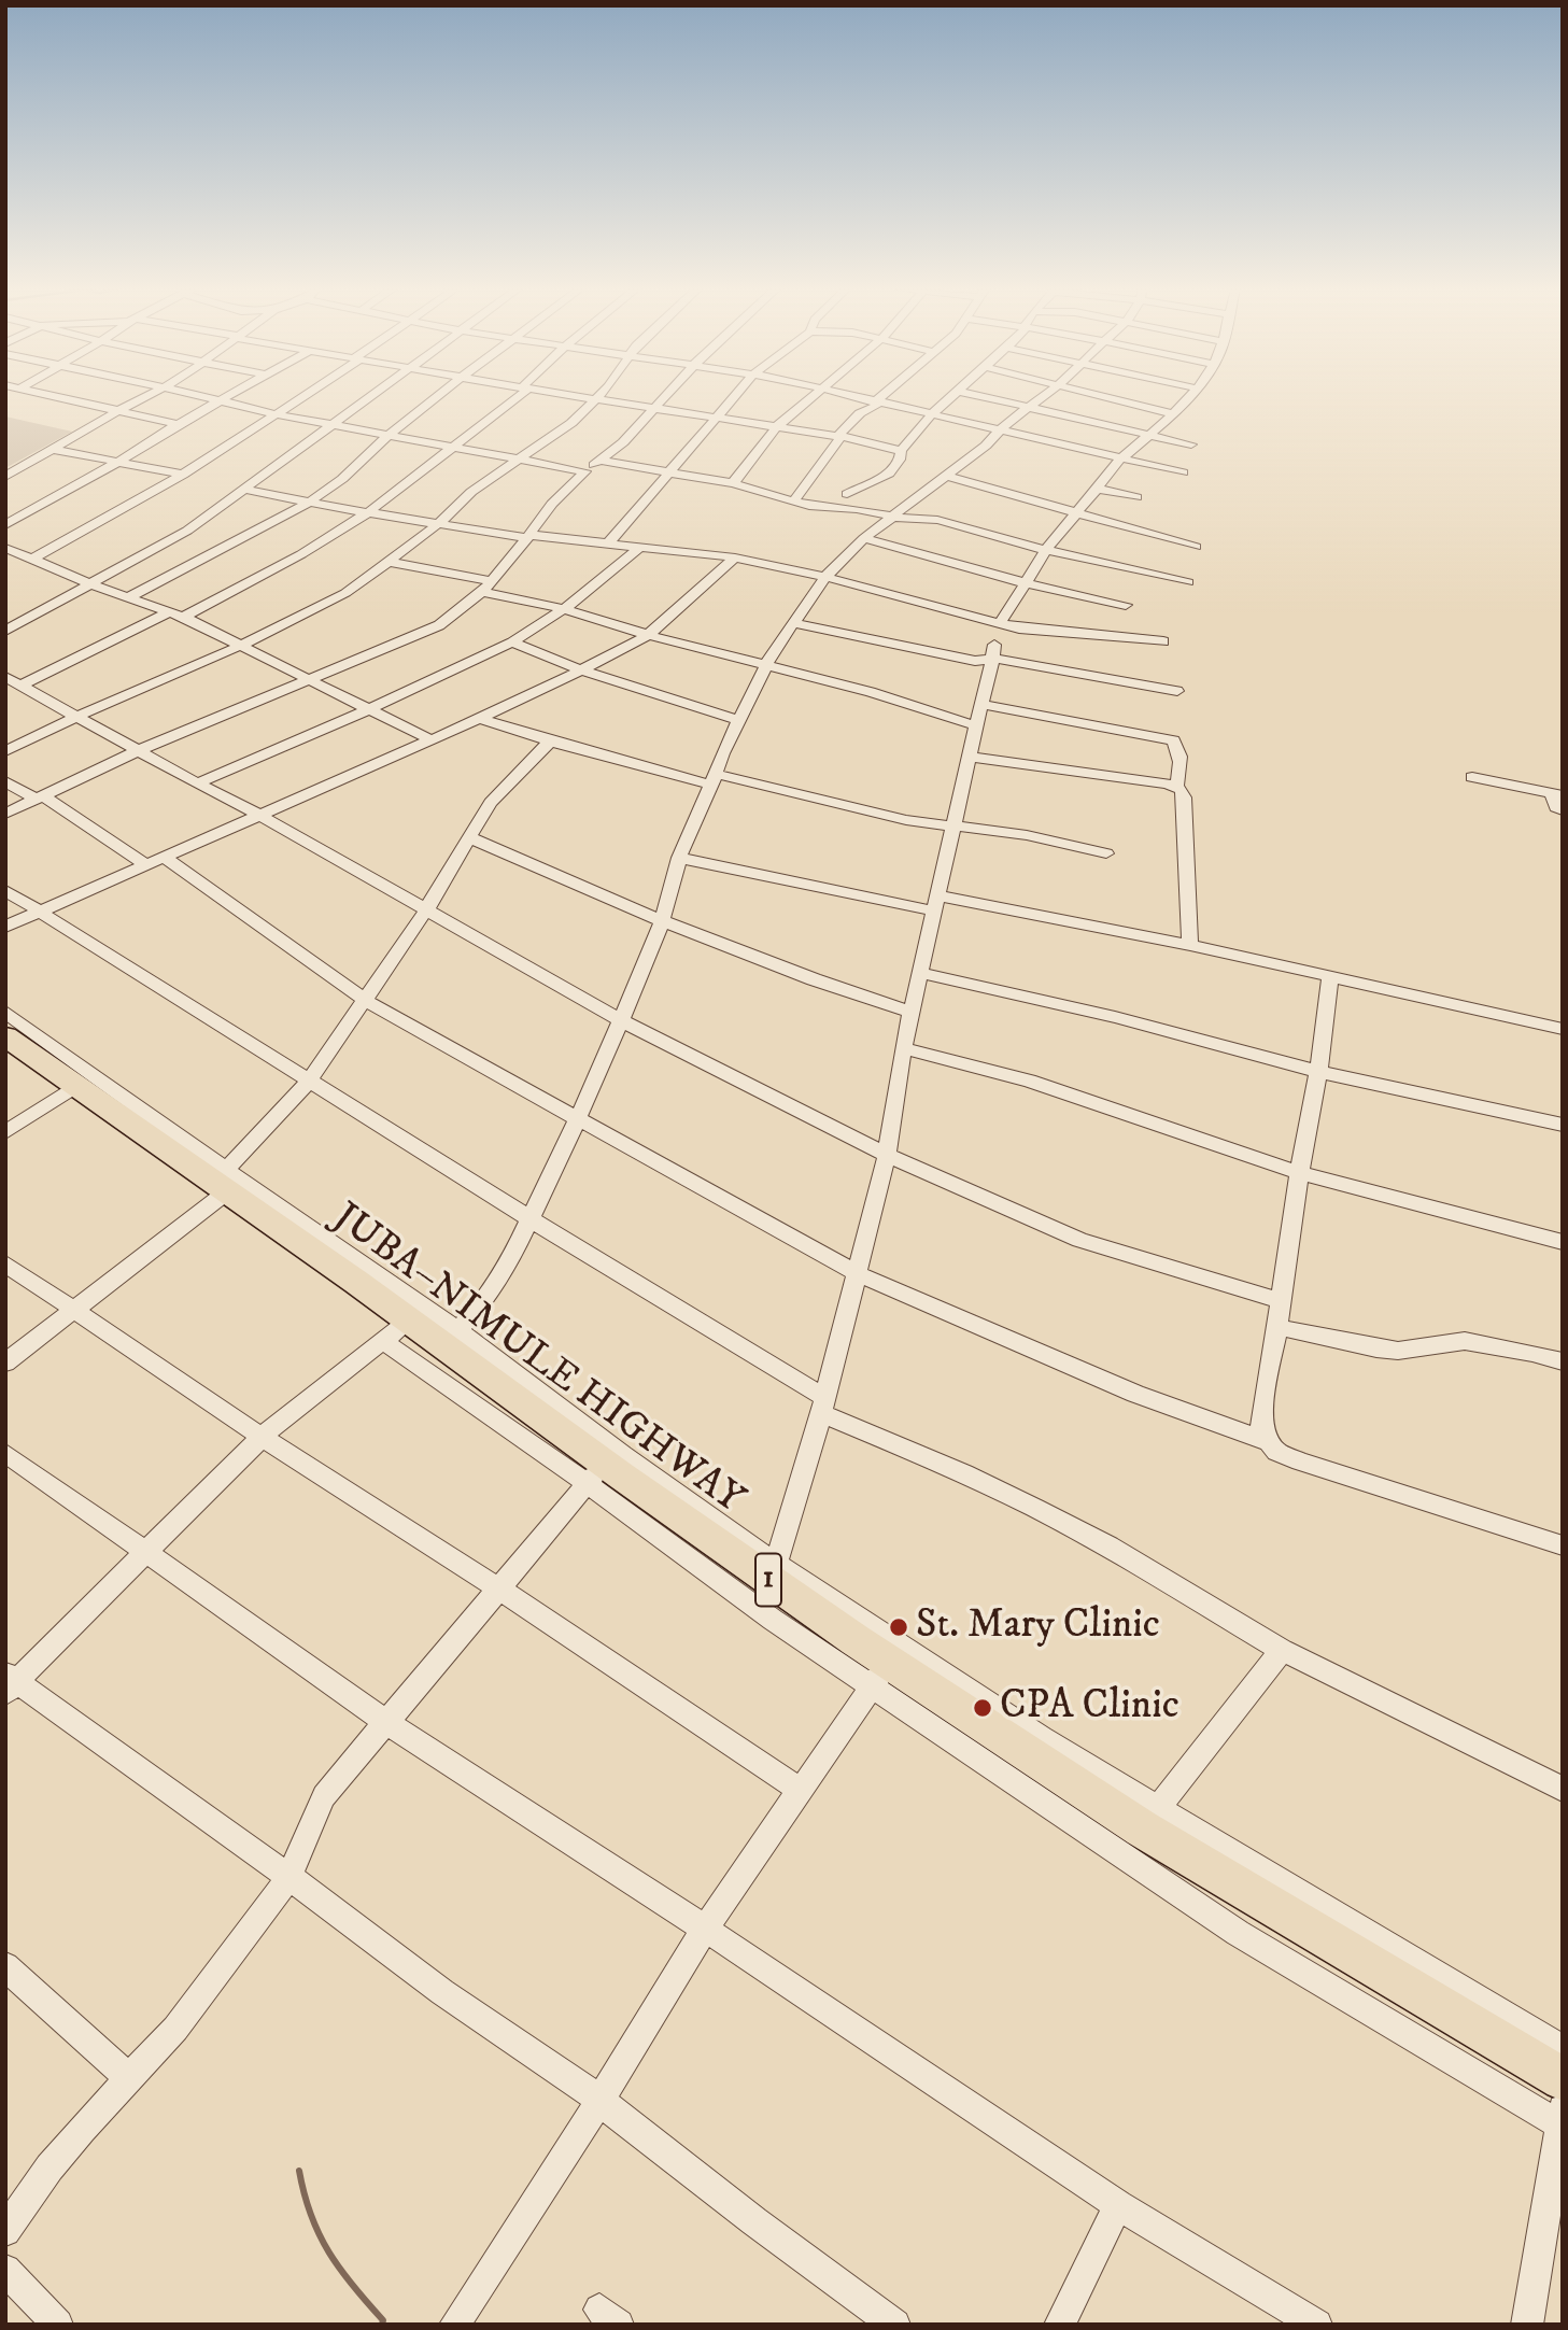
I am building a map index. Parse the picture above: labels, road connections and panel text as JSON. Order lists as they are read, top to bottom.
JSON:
{
  "streets": {
    "main road": ["JUBA–NIMULE HIGHWAY", "1"]
  },
  "places": ["St. Mary Clinic", "CPA Clinic"]
}
